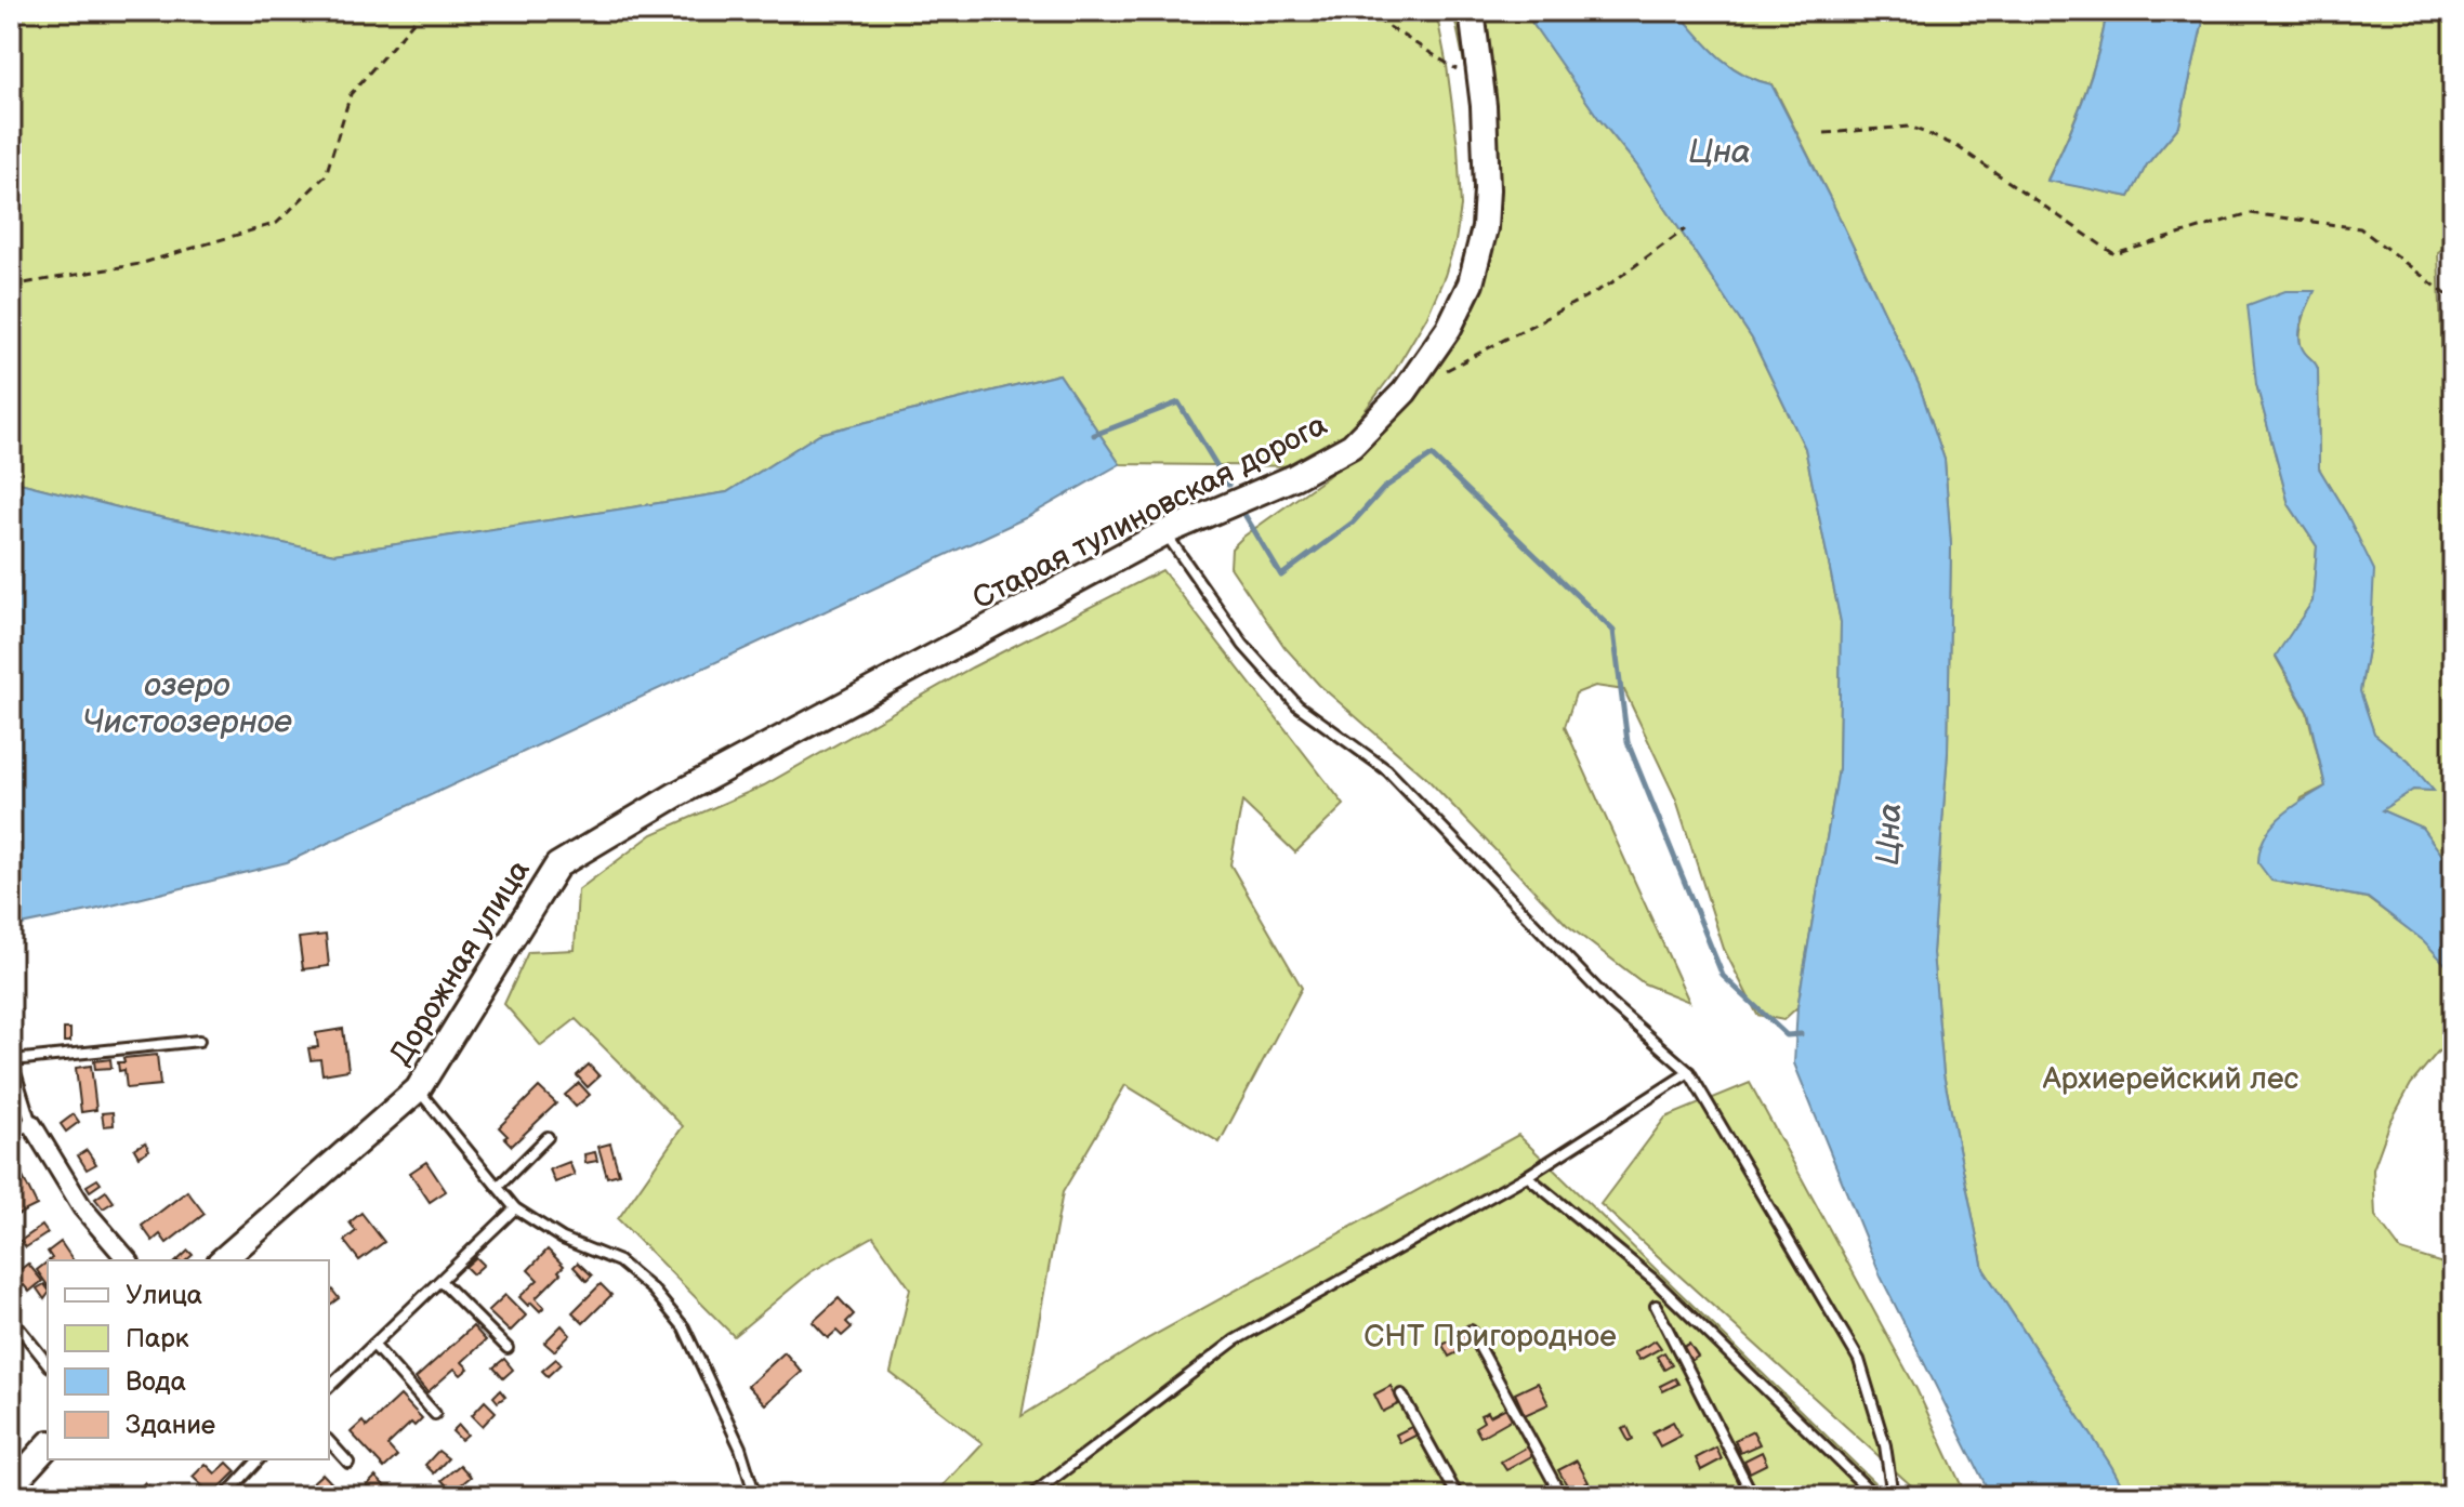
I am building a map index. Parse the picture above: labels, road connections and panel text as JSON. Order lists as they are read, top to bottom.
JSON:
{
  "streets": {
    "street": ["Старая тулиновская дорога", "Дорожная улица"]
  },
  "crossings": [
    ["Старая тулиновская дорога", "Дорожная улица"]
  ],
  "water": ["Цна", "озеро Чистоозерное"],
  "parks": ["Архиерейский лес", "СНТ Пригородное"],
  "legend": [
    "Улица",
    "Парк",
    "Вода",
    "Здание"
  ]
}
